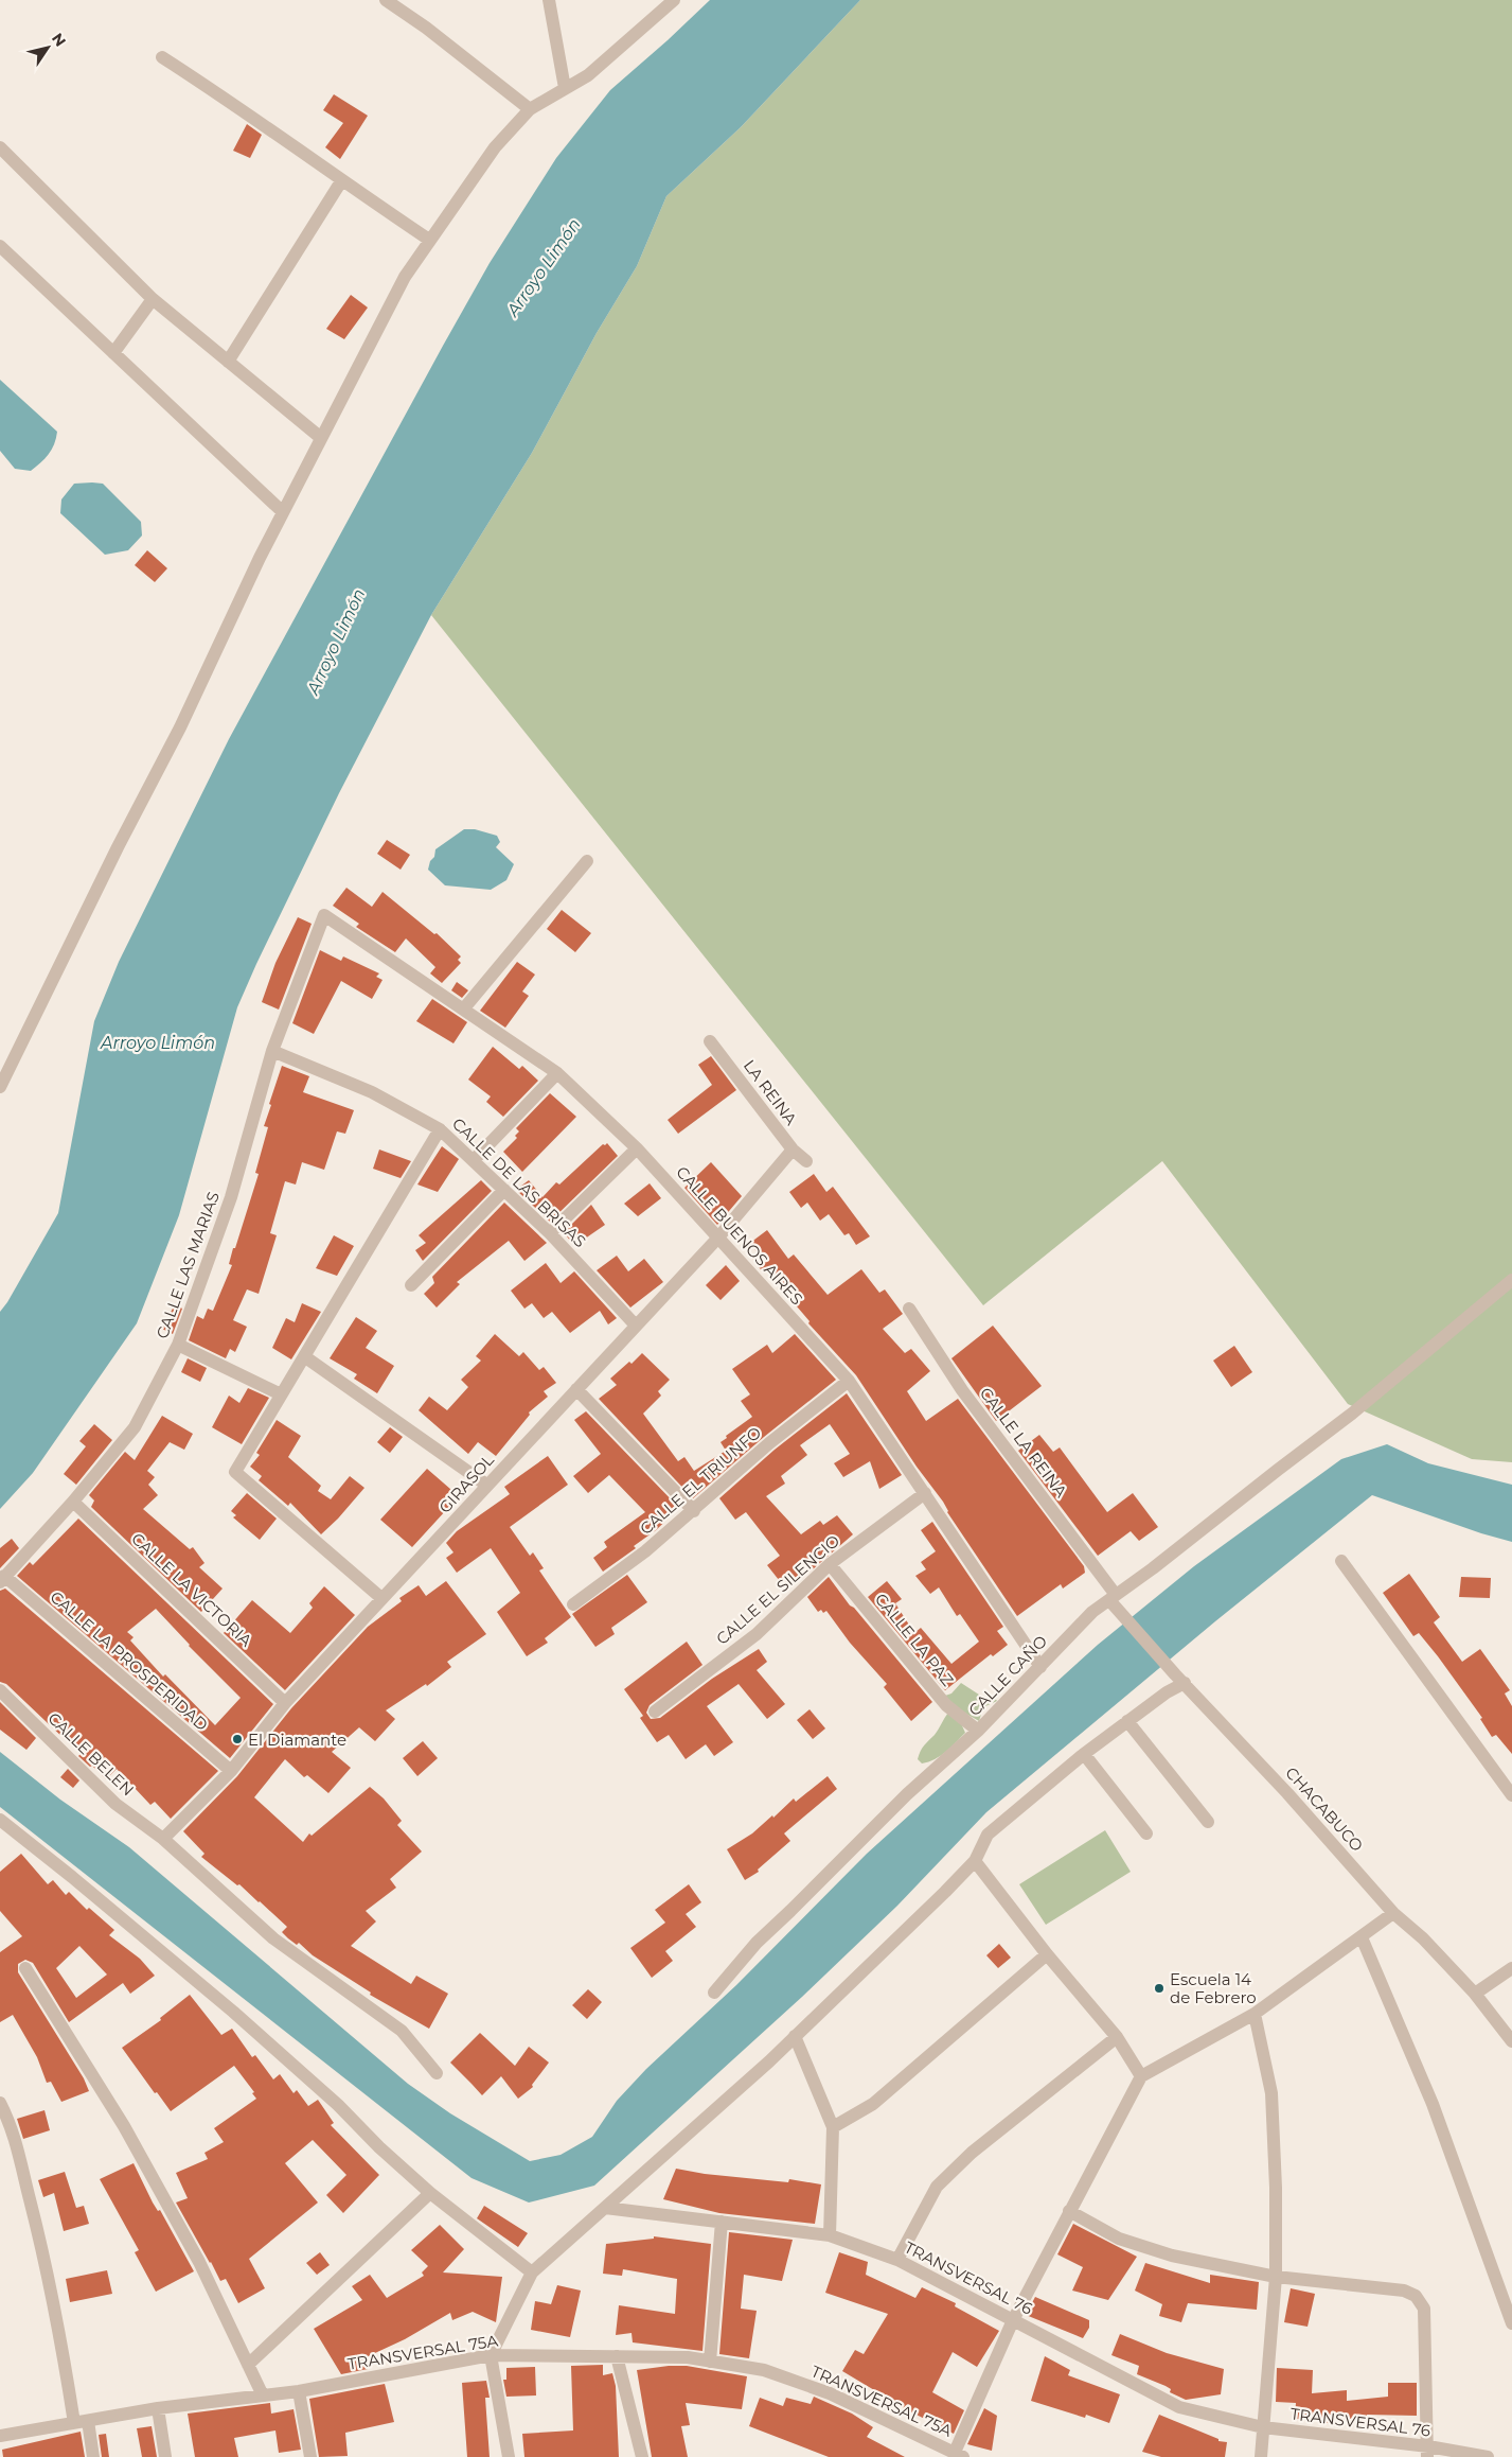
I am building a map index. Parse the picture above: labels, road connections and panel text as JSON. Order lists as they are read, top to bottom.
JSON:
{
  "streets": {
    "street": [
      "LA REINA",
      "CALLE DE LAS BRISAS",
      "CALLE BUENOS AIRES",
      "CALLE LAS MARIAS",
      "CALLE LA REINA",
      "CALLE EL TRIUNFO",
      "GIRASOL",
      "CALLE LA VICTORIA",
      "CALLE EL SILENCIO",
      "CALLE LA PAZ",
      "CALLE LA PROSPERIDAD",
      "CALLE CAÑO",
      "CALLE BELEN",
      "CHACABUCO",
      "TRANSVERSAL 76",
      "TRANSVERSAL 75A"
    ]
  },
  "crossings": [
    ["LA REINA", "GIRASOL"],
    ["CALLE DE LAS BRISAS", "CALLE LAS MARIAS"],
    ["CALLE DE LAS BRISAS", "GIRASOL"],
    ["CALLE BUENOS AIRES", "CALLE LAS MARIAS"],
    ["CALLE BUENOS AIRES", "CALLE EL TRIUNFO"],
    ["CALLE BUENOS AIRES", "GIRASOL"],
    ["CALLE BUENOS AIRES", "CALLE EL SILENCIO"],
    ["CALLE BUENOS AIRES", "CALLE CAÑO"],
    ["CALLE LAS MARIAS", "CALLE LA VICTORIA"],
    ["CALLE LAS MARIAS", "CALLE LA PROSPERIDAD"],
    ["CALLE LA REINA", "CALLE CAÑO"],
    ["CALLE LA REINA", "CHACABUCO"],
    ["GIRASOL", "CALLE LA VICTORIA"],
    ["GIRASOL", "CALLE LA PROSPERIDAD"],
    ["GIRASOL", "CALLE BELEN"],
    ["CALLE EL SILENCIO", "CALLE LA PAZ"],
    ["CALLE LA PAZ", "CALLE CAÑO"],
    ["CALLE CAÑO", "CHACABUCO"]
  ],
  "water": ["Arroyo Limón"],
  "places": ["El Diamante", "Escuela 14 de Febrero"],
  "north": "top right"
}
